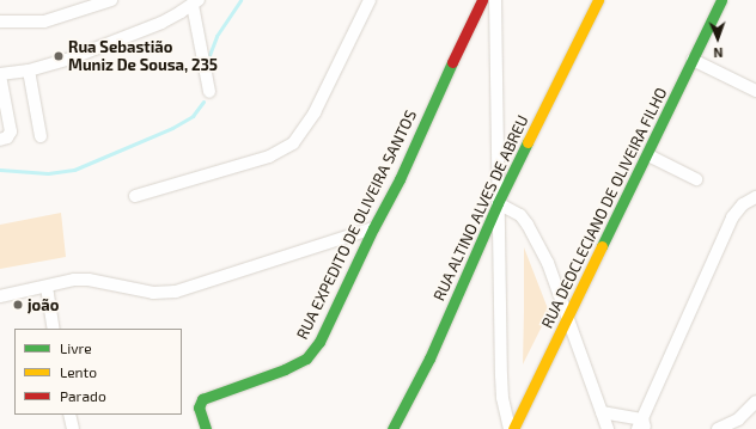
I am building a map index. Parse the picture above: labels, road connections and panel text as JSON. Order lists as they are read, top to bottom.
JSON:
{
  "streets": {
    "street": ["RUA ALTINO ALVES DE ABREU", "RUA DEOCLECIANO DE OLIVEIRA FILHO", "RUA EXPEDITO DE OLIVEIRA SANTOS"]
  },
  "places": ["Rua Sebastião Muniz De Sousa, 235", "joão"],
  "legend": ["Livre", "Lento", "Parado"],
  "north": "bottom"
}
